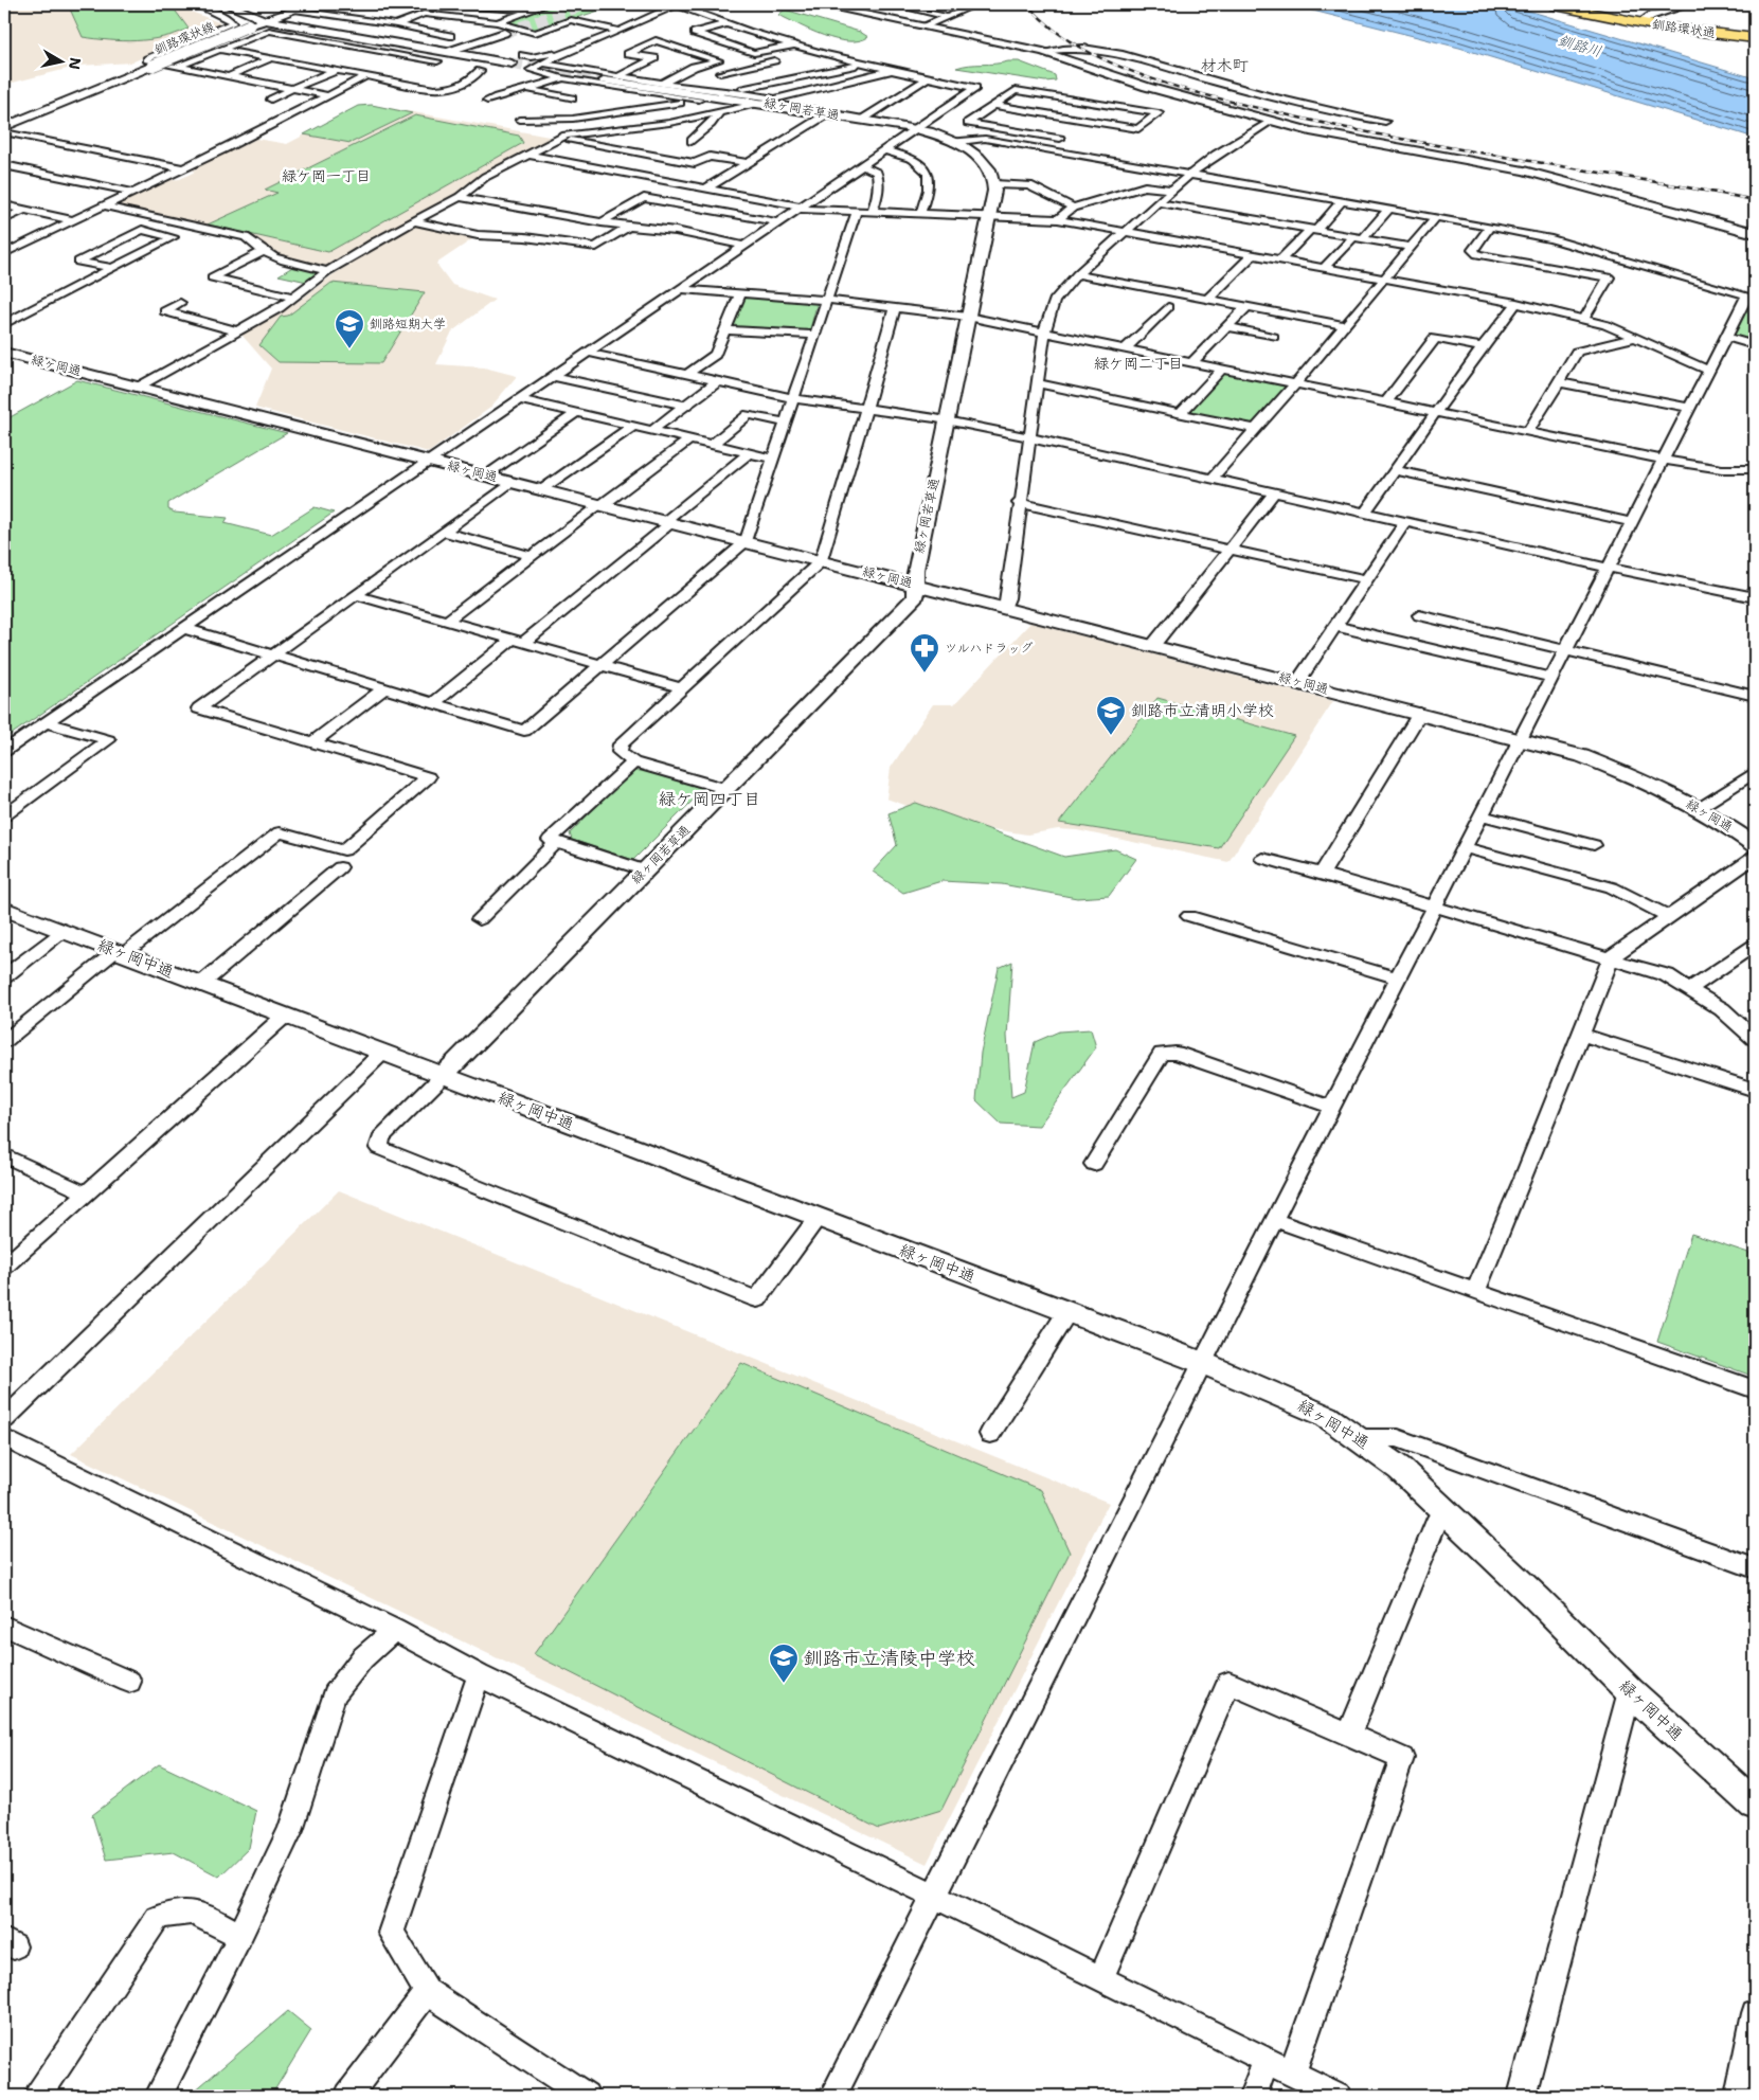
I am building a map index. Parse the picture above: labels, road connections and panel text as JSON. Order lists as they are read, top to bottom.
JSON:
{
  "streets": {
    "highway": ["釧路環状通"],
    "street": [
      "釧路環状線",
      "緑ヶ岡若草通",
      "緑ヶ岡通",
      "緑ヶ岡中通"
    ]
  },
  "crossings": [
    ["緑ヶ岡若草通", "緑ヶ岡通"],
    ["緑ヶ岡若草通", "緑ヶ岡中通"]
  ],
  "districts": [
    "材木町",
    "緑ケ岡一丁目",
    "緑ケ岡二丁目",
    "緑ケ岡四丁目"
  ],
  "water": ["釧路川"],
  "places": {
    "school or university": ["釧路短期大学", "釧路市立清明小学校", "釧路市立清陵中学校"],
    "pharmacy": ["ツルハドラッグ"]
  },
  "north": "right"
}
